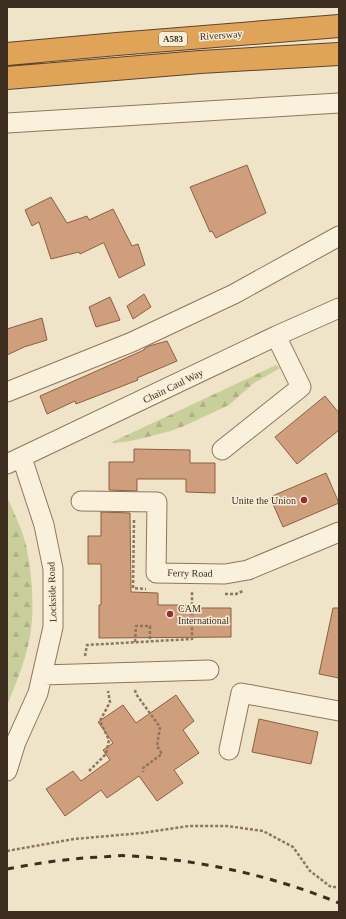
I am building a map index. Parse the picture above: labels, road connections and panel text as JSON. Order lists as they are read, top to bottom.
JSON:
{
  "streets": {
    "highway": ["Riversway", "A583"],
    "street": ["Chain Caul Way", "Ferry Road", "Lockside Road"]
  },
  "crossings": [
    ["Chain Caul Way", "Lockside Road"]
  ],
  "places": ["Unite the Union", "CAM International"]
}
